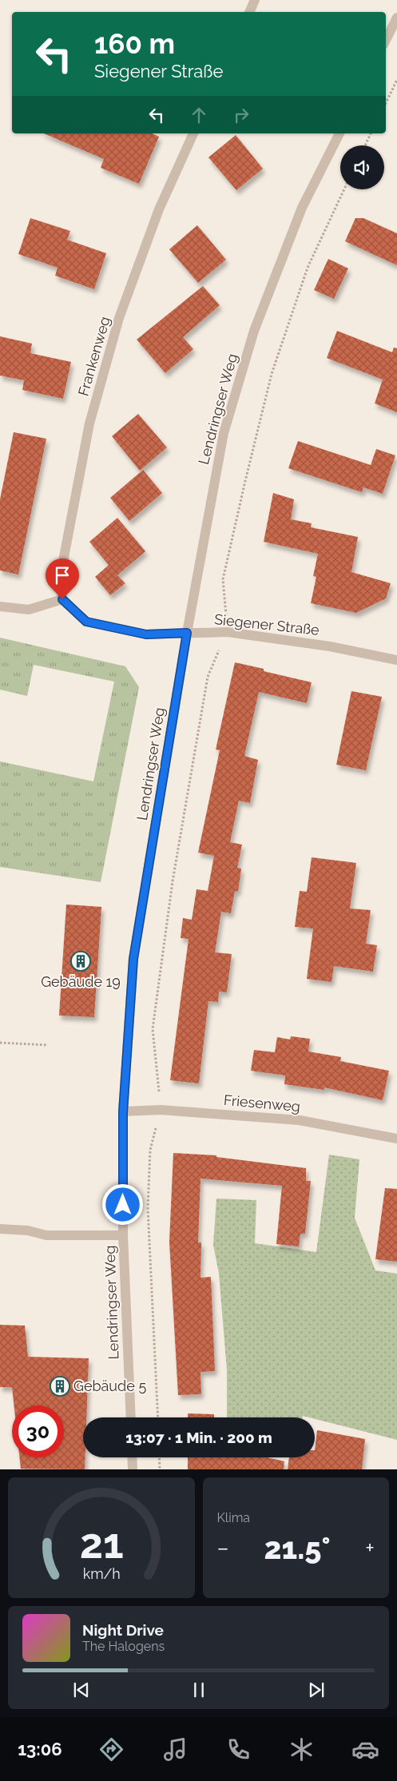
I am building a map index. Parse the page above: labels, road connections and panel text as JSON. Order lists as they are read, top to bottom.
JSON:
{
  "streets": {
    "street": [
      "Frankenweg",
      "Lendringser Weg",
      "Siegener Straße",
      "Friesenweg"
    ]
  },
  "crossings": [
    ["Frankenweg", "Siegener Straße"],
    ["Lendringser Weg", "Siegener Straße"],
    ["Lendringser Weg", "Friesenweg"]
  ],
  "places": {
    "building": ["Gebäude 19", "Gebäude 5"]
  },
  "page": {
    "turn": ["160 m", "Siegener Straße"],
    "limit": "30",
    "trip": "13:07 · 1 Min. · 200 m",
    "tile": "Klima",
    "heat": ["−", "21.5°", "+"],
    "song": ["Night Drive", "The Halogens"],
    "tabs": "13:06",
    "gauge": ["21", "km/h"]
  }
}
